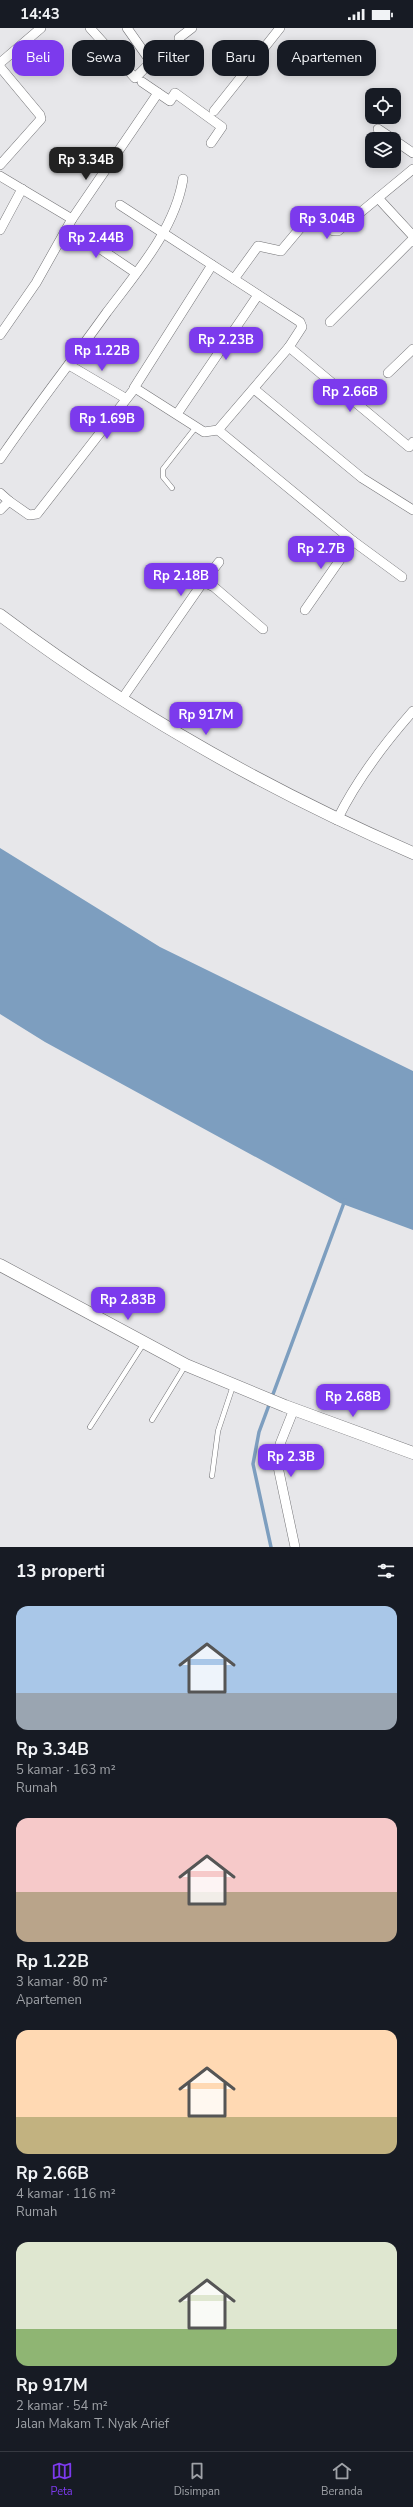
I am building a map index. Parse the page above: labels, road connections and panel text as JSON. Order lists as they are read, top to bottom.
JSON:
{
  "page": {
    "status": "14:43",
    "chip": [
      "Beli",
      "Sewa",
      "Filter",
      "Baru",
      "Apartemen"
    ],
    "price": [
      "Rp 3.34B",
      "Rp 3.04B",
      "Rp 2.44B",
      "Rp 2.23B",
      "Rp 1.22B",
      "Rp 2.66B",
      "Rp 1.69B",
      "Rp 2.7B",
      "Rp 2.18B",
      "Rp 917M",
      "Rp 2.83B",
      "Rp 2.68B",
      "Rp 2.3B"
    ],
    "heading": "13 properti",
    "list": [
      {
        "name": "Rp 3.34B",
        "note": "5 kamar · 163 m² · Rumah"
      },
      {
        "name": "Rp 1.22B",
        "note": "3 kamar · 80 m² · Apartemen"
      },
      {
        "name": "Rp 2.66B",
        "note": "4 kamar · 116 m² · Rumah"
      },
      {
        "name": "Rp 917M",
        "note": "2 kamar · 54 m² · Jalan Makam T. Nyak Arief"
      }
    ],
    "tabs": ["Peta", "Disimpan", "Beranda"]
  }
}
